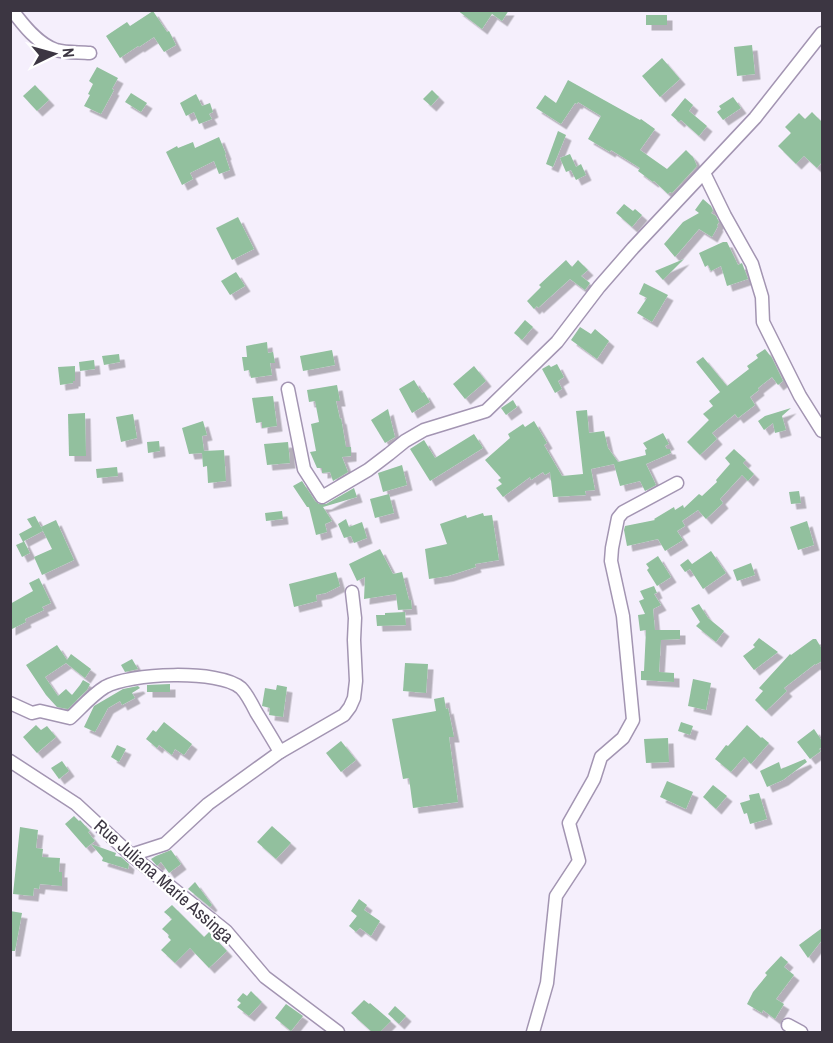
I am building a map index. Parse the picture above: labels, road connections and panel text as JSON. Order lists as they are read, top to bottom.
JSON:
{
  "streets": {
    "street": ["Rue Juliana Marie Assinga"]
  },
  "north": "right"
}
